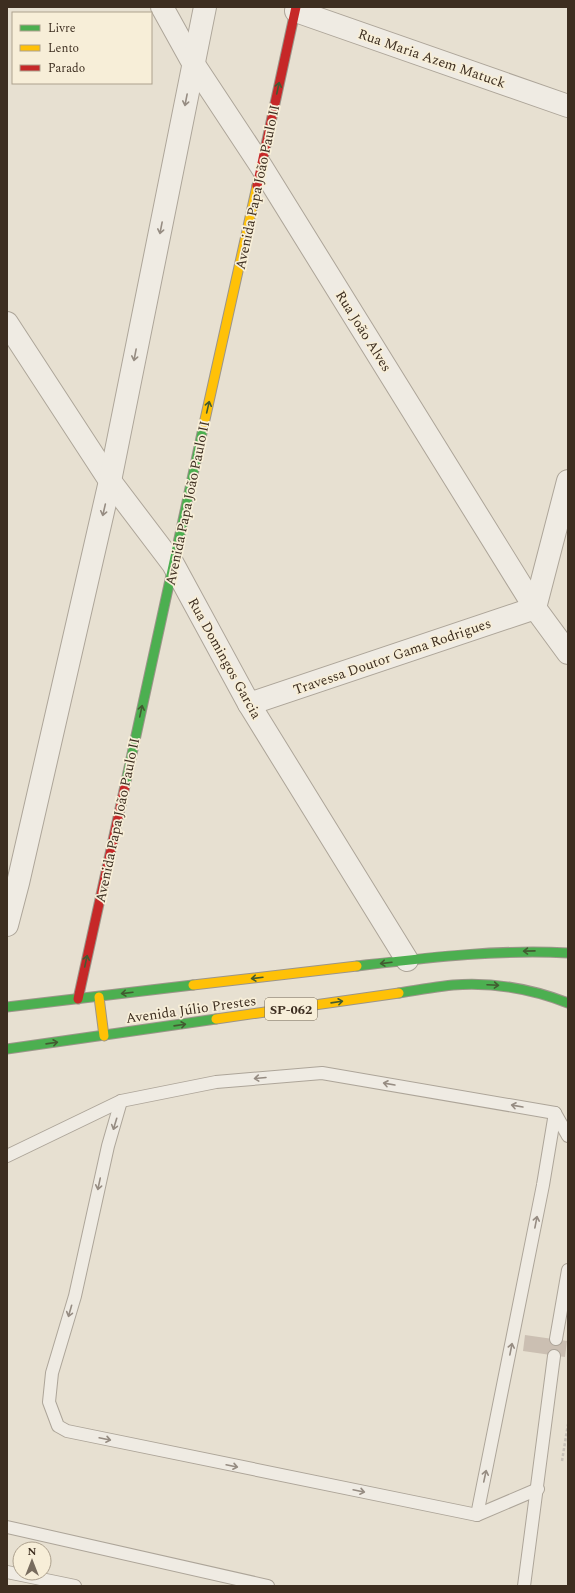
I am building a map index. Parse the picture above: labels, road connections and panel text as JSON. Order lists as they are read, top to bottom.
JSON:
{
  "streets": {
    "main road": ["Avenida Papa João Paulo II", "Avenida Júlio Prestes", "SP-062"],
    "street": [
      "Rua Maria Azem Matuck",
      "Rua João Alves",
      "Travessa Doutor Gama Rodrigues",
      "Rua Domingos Garcia"
    ]
  },
  "crossings": [
    ["Rua Maria Azem Matuck", "Avenida Papa João Paulo II"],
    ["Avenida Papa João Paulo II", "Rua João Alves"],
    ["Avenida Papa João Paulo II", "Rua Domingos Garcia"],
    ["Avenida Papa João Paulo II", "Avenida Júlio Prestes"],
    ["Rua João Alves", "Travessa Doutor Gama Rodrigues"],
    ["Travessa Doutor Gama Rodrigues", "Rua Domingos Garcia"],
    ["Rua Domingos Garcia", "Avenida Júlio Prestes"]
  ],
  "one_way": ["Avenida Papa João Paulo II"],
  "legend": ["Livre", "Lento", "Parado"],
  "north": "top"
}
